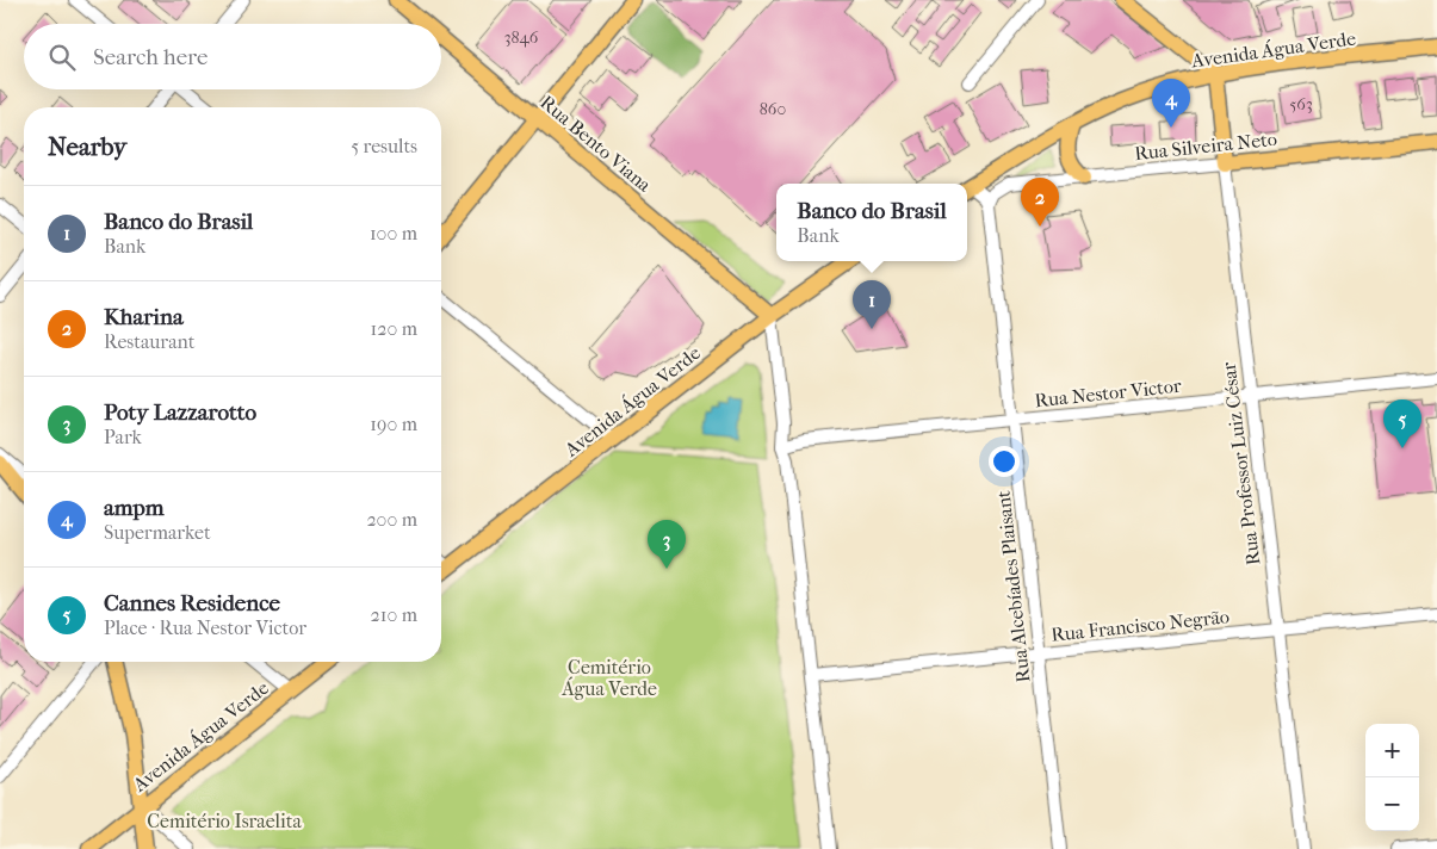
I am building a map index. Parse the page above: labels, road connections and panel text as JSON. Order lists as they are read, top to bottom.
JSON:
{
  "streets": {
    "main road": [
      "Avenida Água Verde",
      "Rua Bento Viana",
      "Rua Silveira Neto",
      "Rua Professor Luiz César"
    ],
    "street": ["Rua Nestor Victor", "Rua Alcebíades Plaisant", "Rua Francisco Negrão"]
  },
  "crossings": [
    ["Avenida Água Verde", "Rua Bento Viana"],
    ["Avenida Água Verde", "Rua Professor Luiz César"],
    ["Rua Silveira Neto", "Rua Professor Luiz César"],
    ["Rua Silveira Neto", "Rua Alcebíades Plaisant"],
    ["Rua Nestor Victor", "Rua Professor Luiz César"],
    ["Rua Nestor Victor", "Rua Alcebíades Plaisant"],
    ["Rua Professor Luiz César", "Rua Francisco Negrão"],
    ["Rua Alcebíades Plaisant", "Rua Francisco Negrão"]
  ],
  "parks": ["Cemitério Água Verde", "Cemitério Israelita"],
  "house_numbers": ["3846", "563", "860"],
  "page": {
    "search": "Search here",
    "pins": [
      "4",
      "2",
      "1",
      "5",
      "3"
    ],
    "heading": ["Nearby", "5 results"],
    "popup": ["Banco do Brasil", "Bank"],
    "list": [
      {
        "mark": "1",
        "name": "Banco do Brasil",
        "note": "Bank",
        "value": "100 m"
      },
      {
        "mark": "2",
        "name": "Kharina",
        "note": "Restaurant",
        "value": "120 m"
      },
      {
        "mark": "3",
        "name": "Poty Lazzarotto",
        "note": "Park",
        "value": "190 m"
      },
      {
        "mark": "4",
        "name": "ampm",
        "note": "Supermarket",
        "value": "200 m"
      },
      {
        "mark": "5",
        "name": "Cannes Residence",
        "note": "Place · Rua Nestor Victor",
        "value": "210 m"
      }
    ],
    "map_buttons": ["+", "−"]
  }
}
